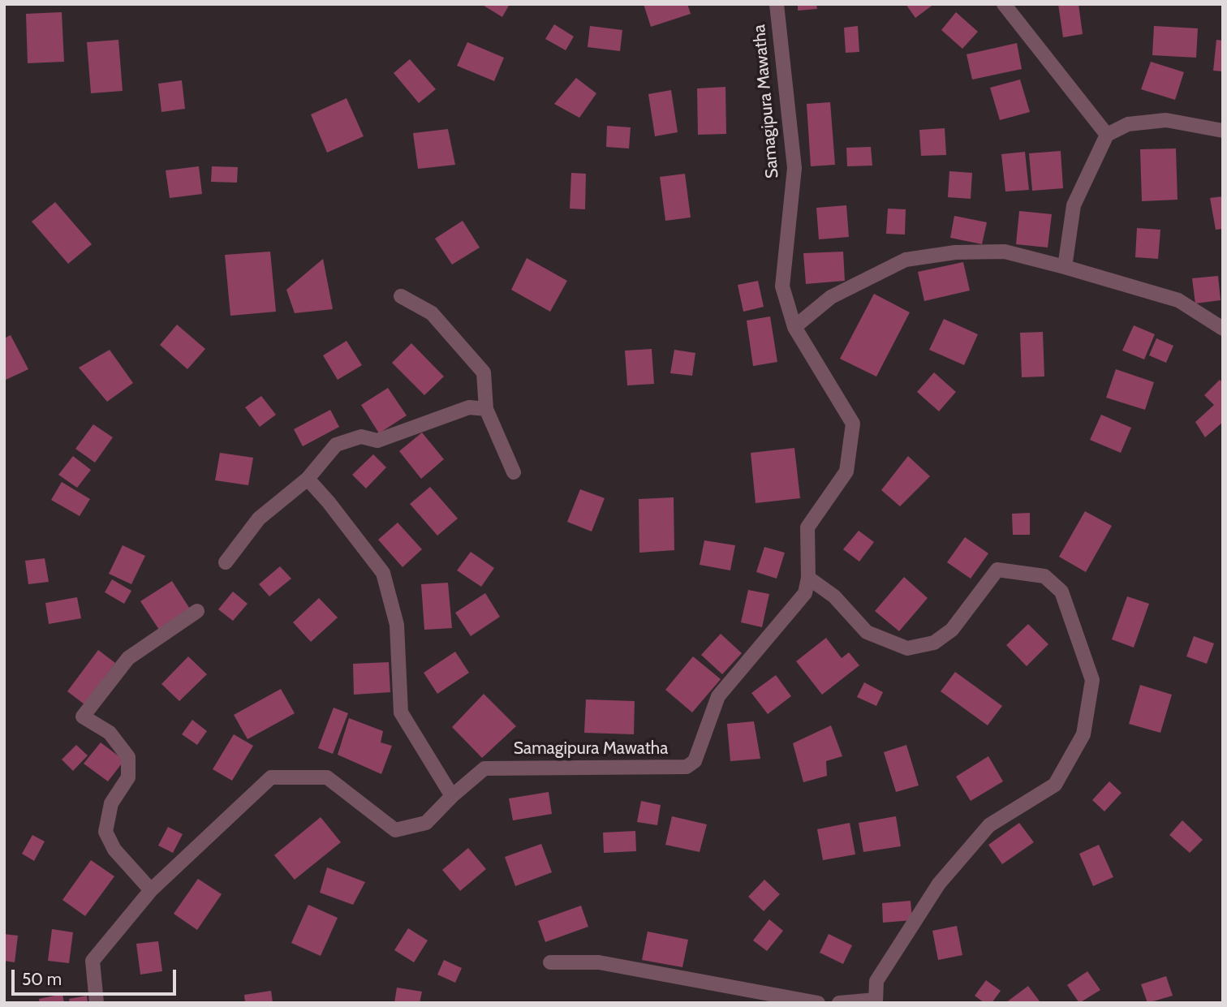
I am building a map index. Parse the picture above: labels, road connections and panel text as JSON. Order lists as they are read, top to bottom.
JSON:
{
  "streets": {
    "street": ["Samagipura Mawatha"]
  },
  "scale_bar": "50 m"
}
